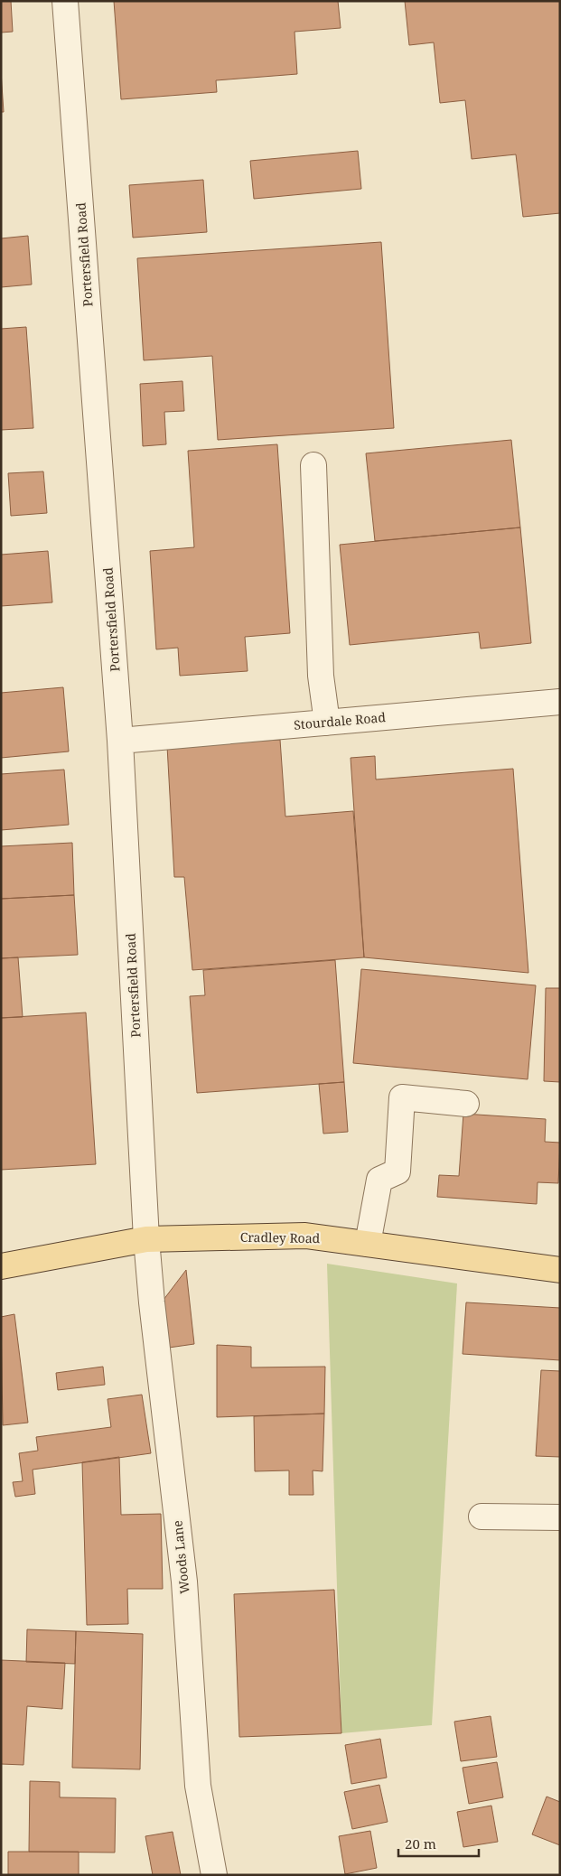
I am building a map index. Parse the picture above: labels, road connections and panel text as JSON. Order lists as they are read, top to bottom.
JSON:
{
  "streets": {
    "main road": ["Cradley Road"],
    "street": ["Portersfield Road", "Stourdale Road", "Woods Lane"]
  },
  "crossings": [
    ["Portersfield Road", "Stourdale Road"],
    ["Portersfield Road", "Cradley Road"],
    ["Portersfield Road", "Woods Lane"],
    ["Cradley Road", "Woods Lane"]
  ],
  "scale_bar": "20 m"
}
